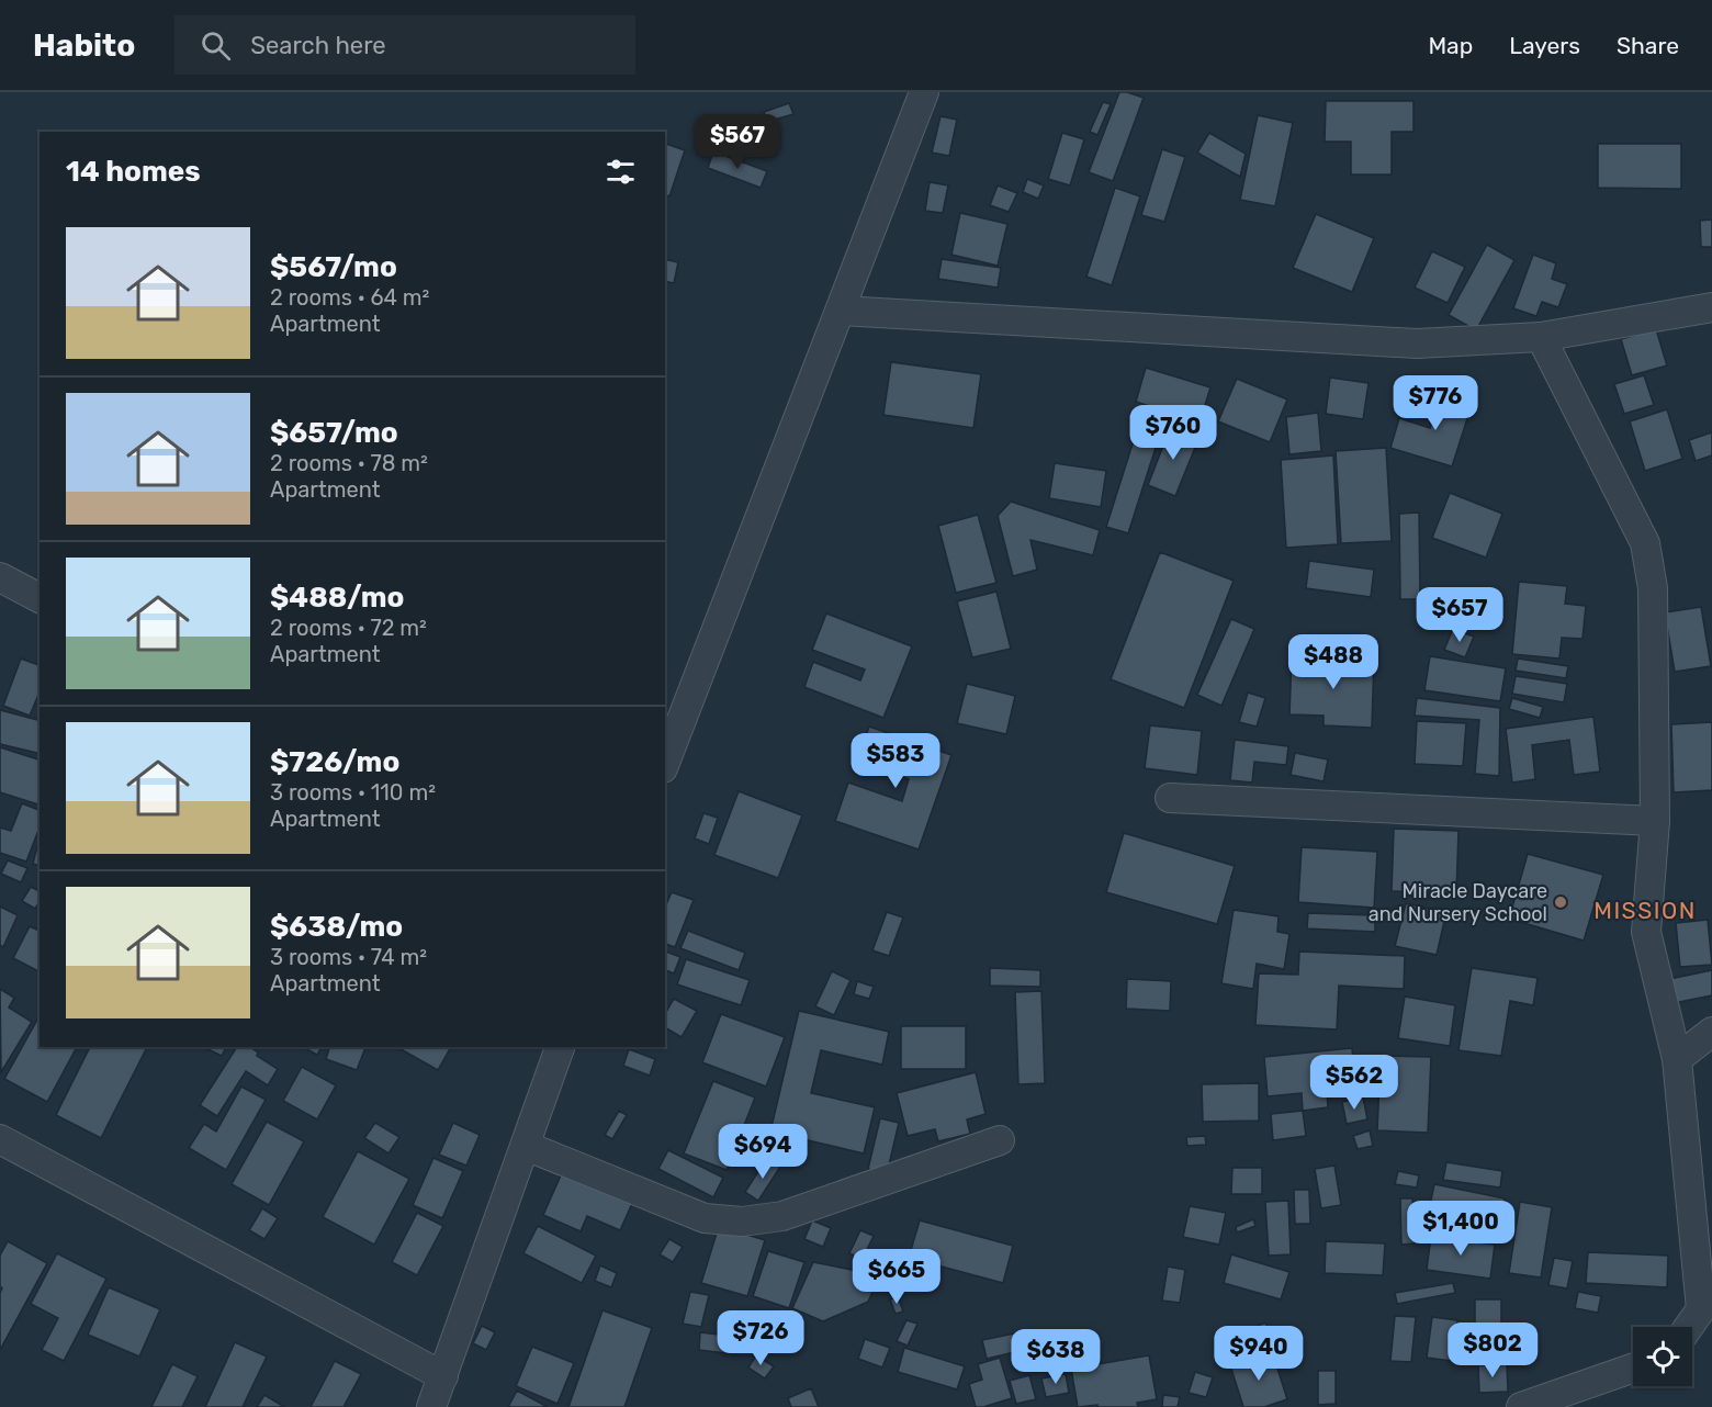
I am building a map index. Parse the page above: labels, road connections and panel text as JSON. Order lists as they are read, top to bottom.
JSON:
{
  "districts": ["MISSION"],
  "places": ["Miracle Daycare and Nursery School"],
  "page": {
    "header": "Habito",
    "search": "Search here",
    "nav": ["Map", "Layers", "Share"],
    "price": [
      "$567",
      "$776",
      "$760",
      "$657",
      "$488",
      "$583",
      "$562",
      "$694",
      "$1,400",
      "$665",
      "$726",
      "$802",
      "$940",
      "$638"
    ],
    "heading": "14 homes",
    "list": [
      {
        "name": "$567/mo",
        "note": "2 rooms · 64 m² · Apartment"
      },
      {
        "name": "$657/mo",
        "note": "2 rooms · 78 m² · Apartment"
      },
      {
        "name": "$488/mo",
        "note": "2 rooms · 72 m² · Apartment"
      },
      {
        "name": "$726/mo",
        "note": "3 rooms · 110 m² · Apartment"
      },
      {
        "name": "$638/mo",
        "note": "3 rooms · 74 m² · Apartment"
      }
    ]
  }
}
